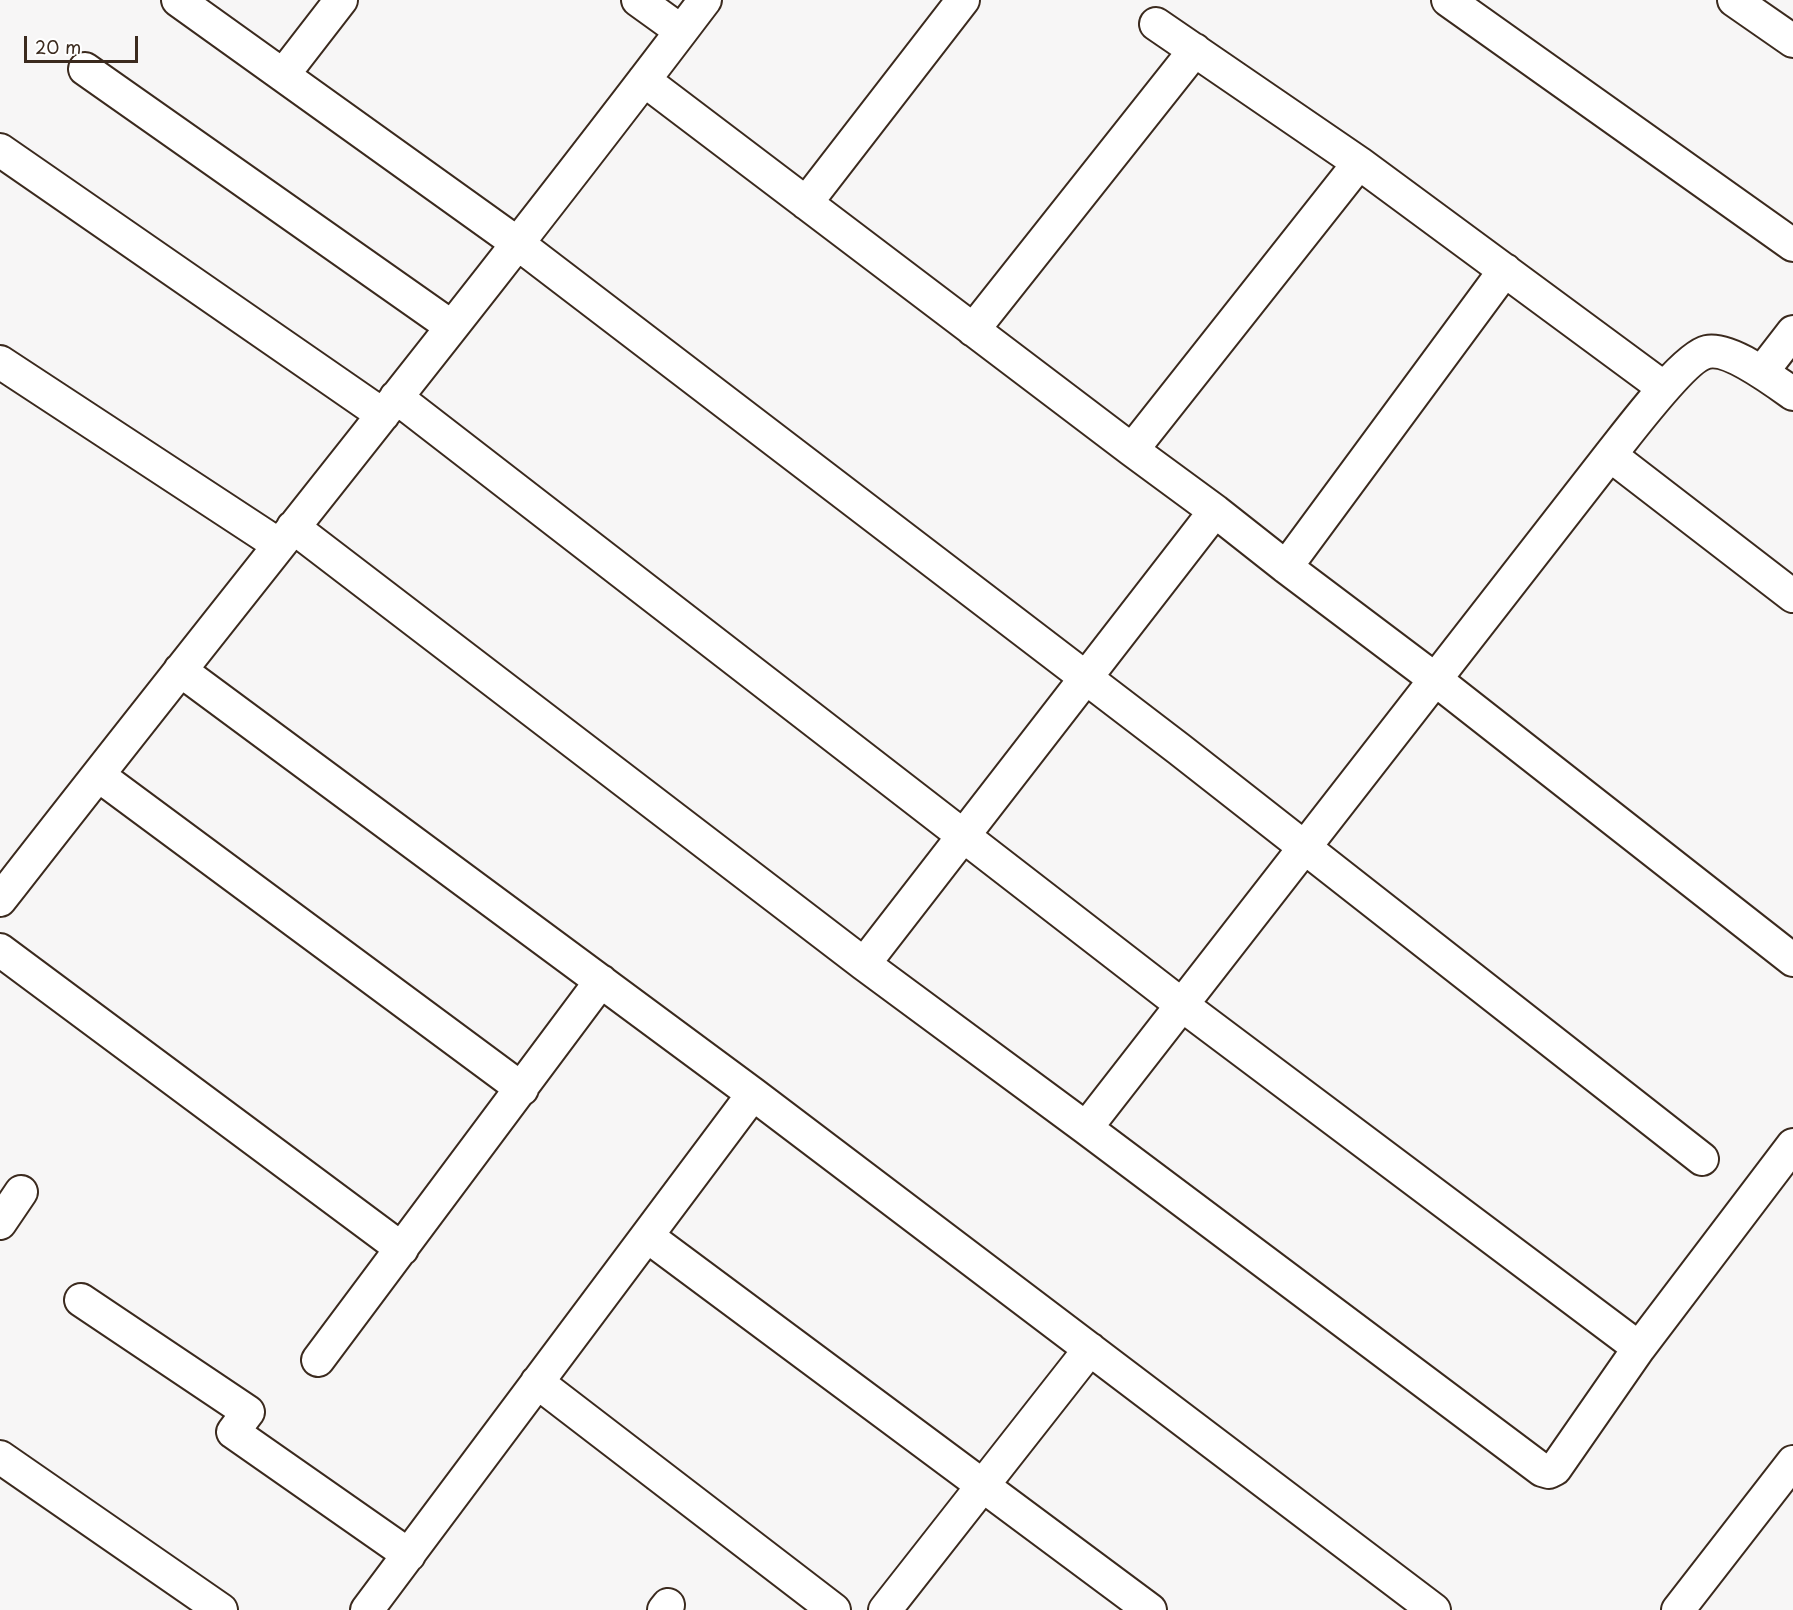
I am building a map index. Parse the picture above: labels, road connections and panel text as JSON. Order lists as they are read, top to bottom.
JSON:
{
  "scale_bar": "20 m"
}
